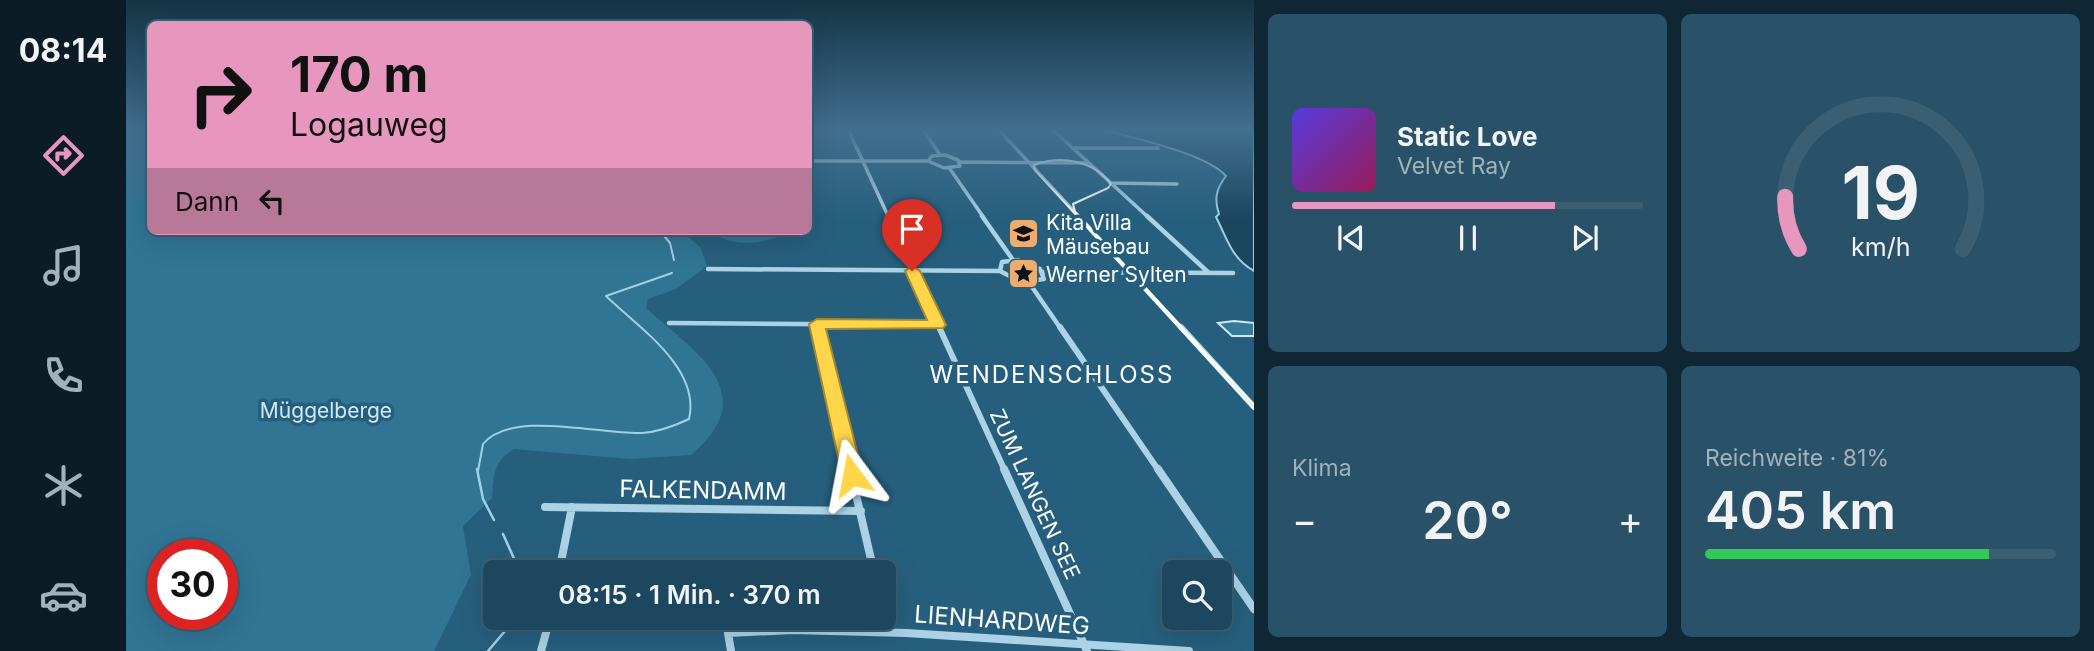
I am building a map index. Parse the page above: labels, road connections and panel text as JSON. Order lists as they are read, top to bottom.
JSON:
{
  "streets": {
    "street": ["FALKENDAMM", "ZUM LANGEN SEE", "LIENHARDWEG"]
  },
  "crossings": [
    ["ZUM LANGEN SEE", "LIENHARDWEG"]
  ],
  "districts": ["WENDENSCHLOSS"],
  "parks": ["Müggelberge"],
  "places": {
    "school or university": ["Kita Villa Mäusebau"],
    "place": ["Werner Sylten"]
  },
  "page": {
    "tabs": "08:14",
    "turn": ["170 m", "Logauweg"],
    "song": ["Static Love", "Velvet Ray"],
    "then": "Dann",
    "tile": [
      "Klima",
      ["Reichweite · 81%", "405 km"]
    ],
    "heat": ["−", "20°", "+"],
    "limit": "30",
    "trip": "08:15 · 1 Min. · 370 m",
    "gauge": ["19", "km/h"]
  }
}
